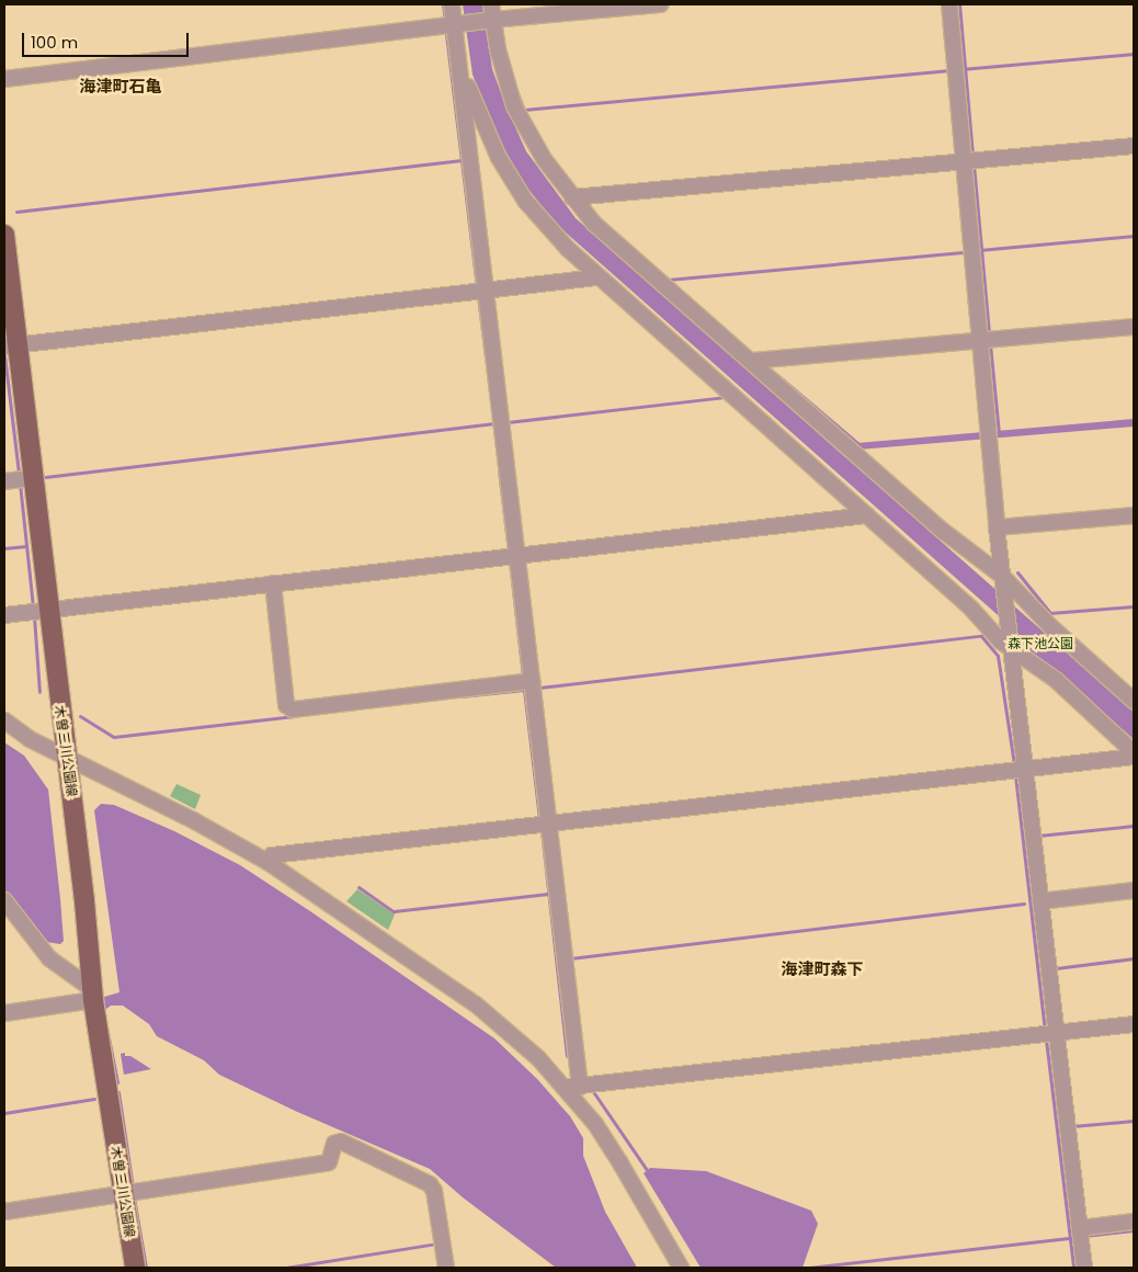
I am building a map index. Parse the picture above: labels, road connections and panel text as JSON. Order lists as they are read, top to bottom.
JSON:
{
  "streets": {
    "main road": ["木曽三川公園線"]
  },
  "districts": ["海津町石亀", "海津町森下"],
  "parks": ["森下池公園"],
  "scale_bar": "100 m"
}
